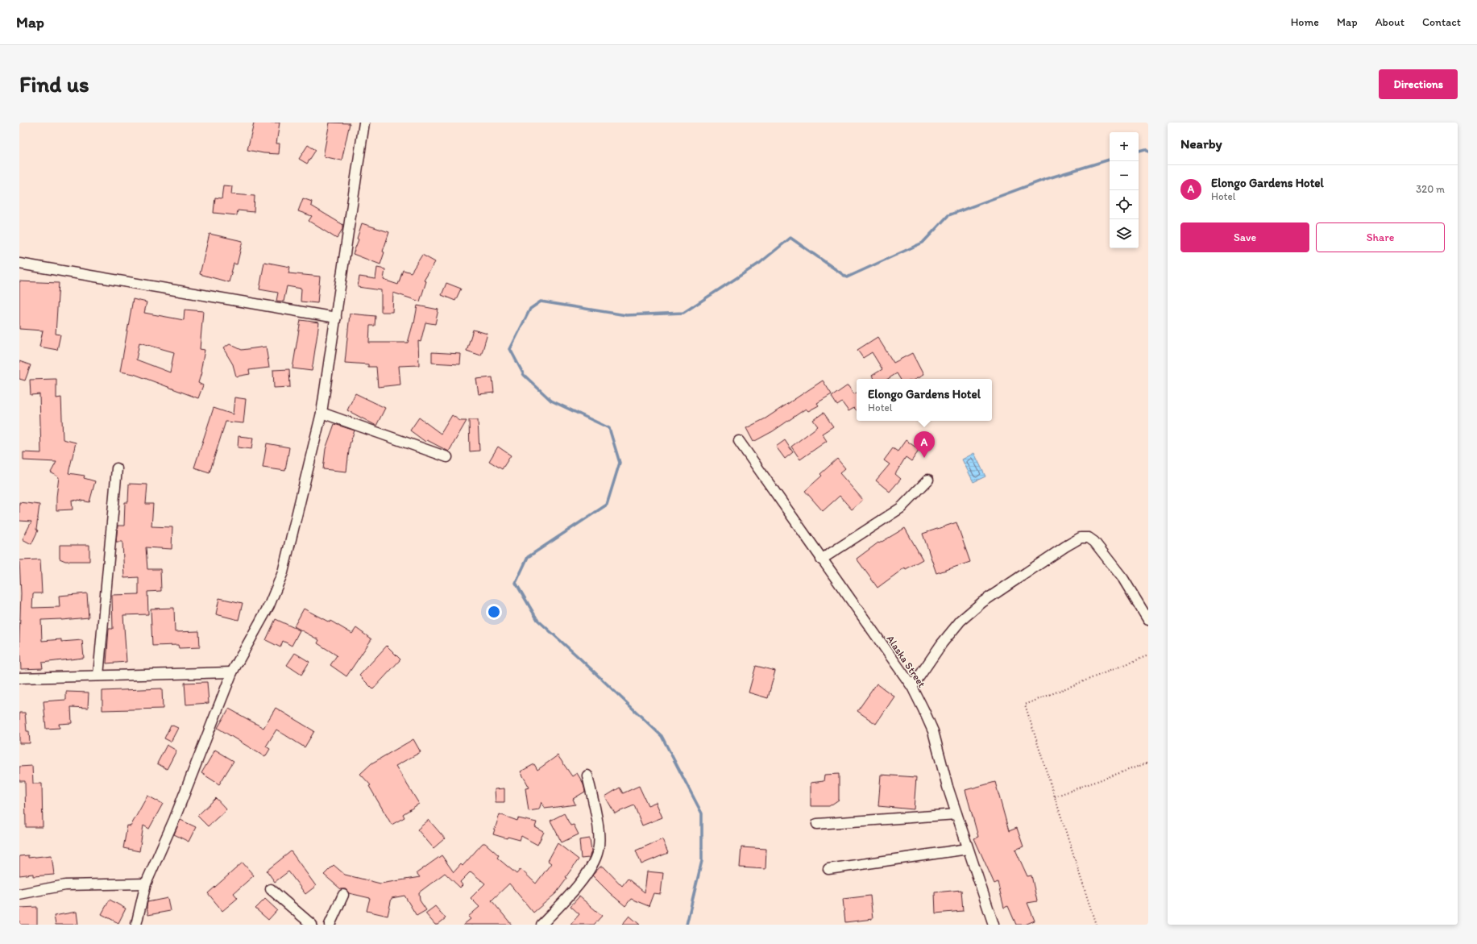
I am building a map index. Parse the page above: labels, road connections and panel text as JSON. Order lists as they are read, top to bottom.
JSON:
{
  "streets": {
    "street": ["Alaska Street"]
  },
  "page": {
    "header": "Map",
    "nav": [
      "Home",
      "Map",
      "About",
      "Contact"
    ],
    "buttons": [
      "Directions",
      ["Save", "Share"]
    ],
    "title": "Find us",
    "heading": "Nearby",
    "map_buttons": ["+", "−"],
    "list": [
      {
        "mark": "A",
        "name": "Elongo Gardens Hotel",
        "note": "Hotel",
        "value": "320 m"
      }
    ],
    "popup": ["Elongo Gardens Hotel", "Hotel"],
    "pins": "A"
  }
}
